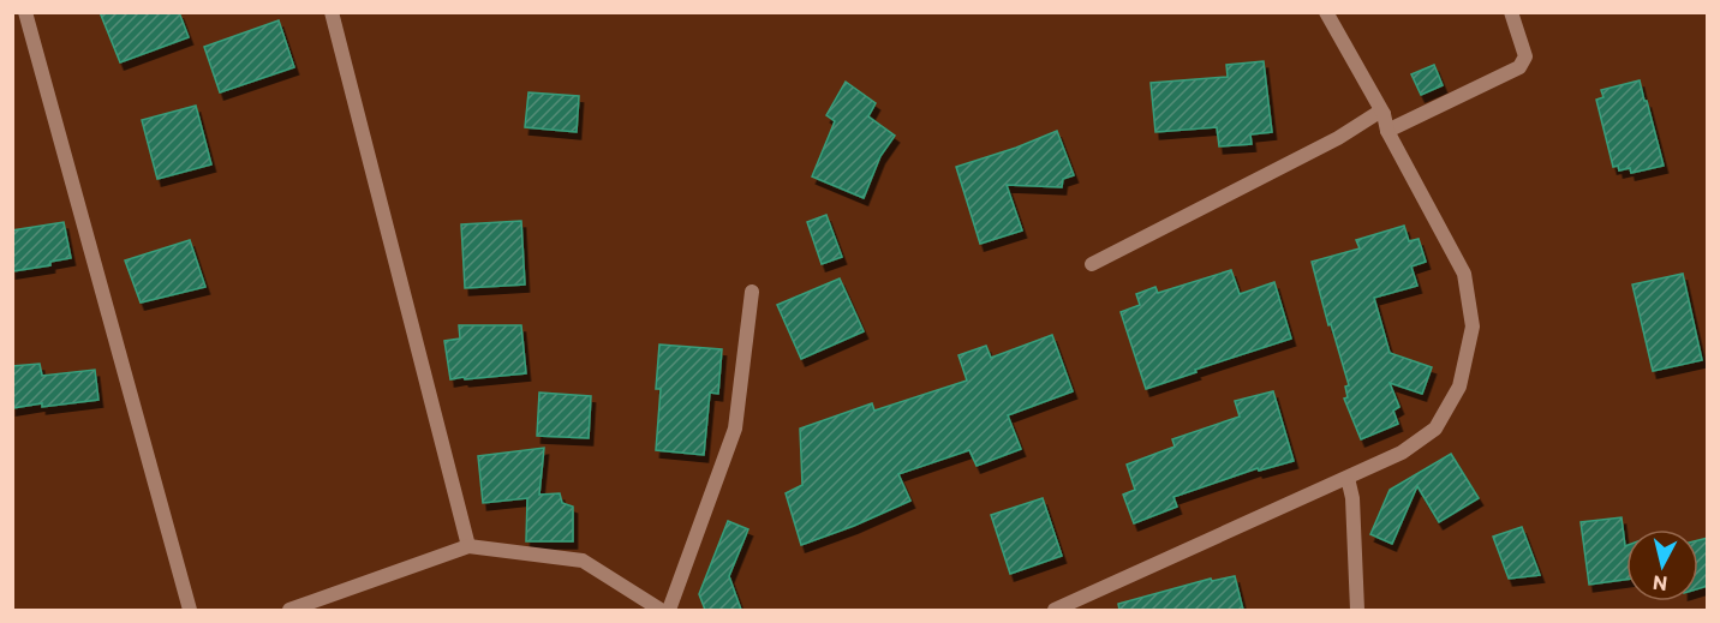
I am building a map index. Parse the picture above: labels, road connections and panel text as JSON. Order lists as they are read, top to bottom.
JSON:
{
  "north": "bottom"
}
